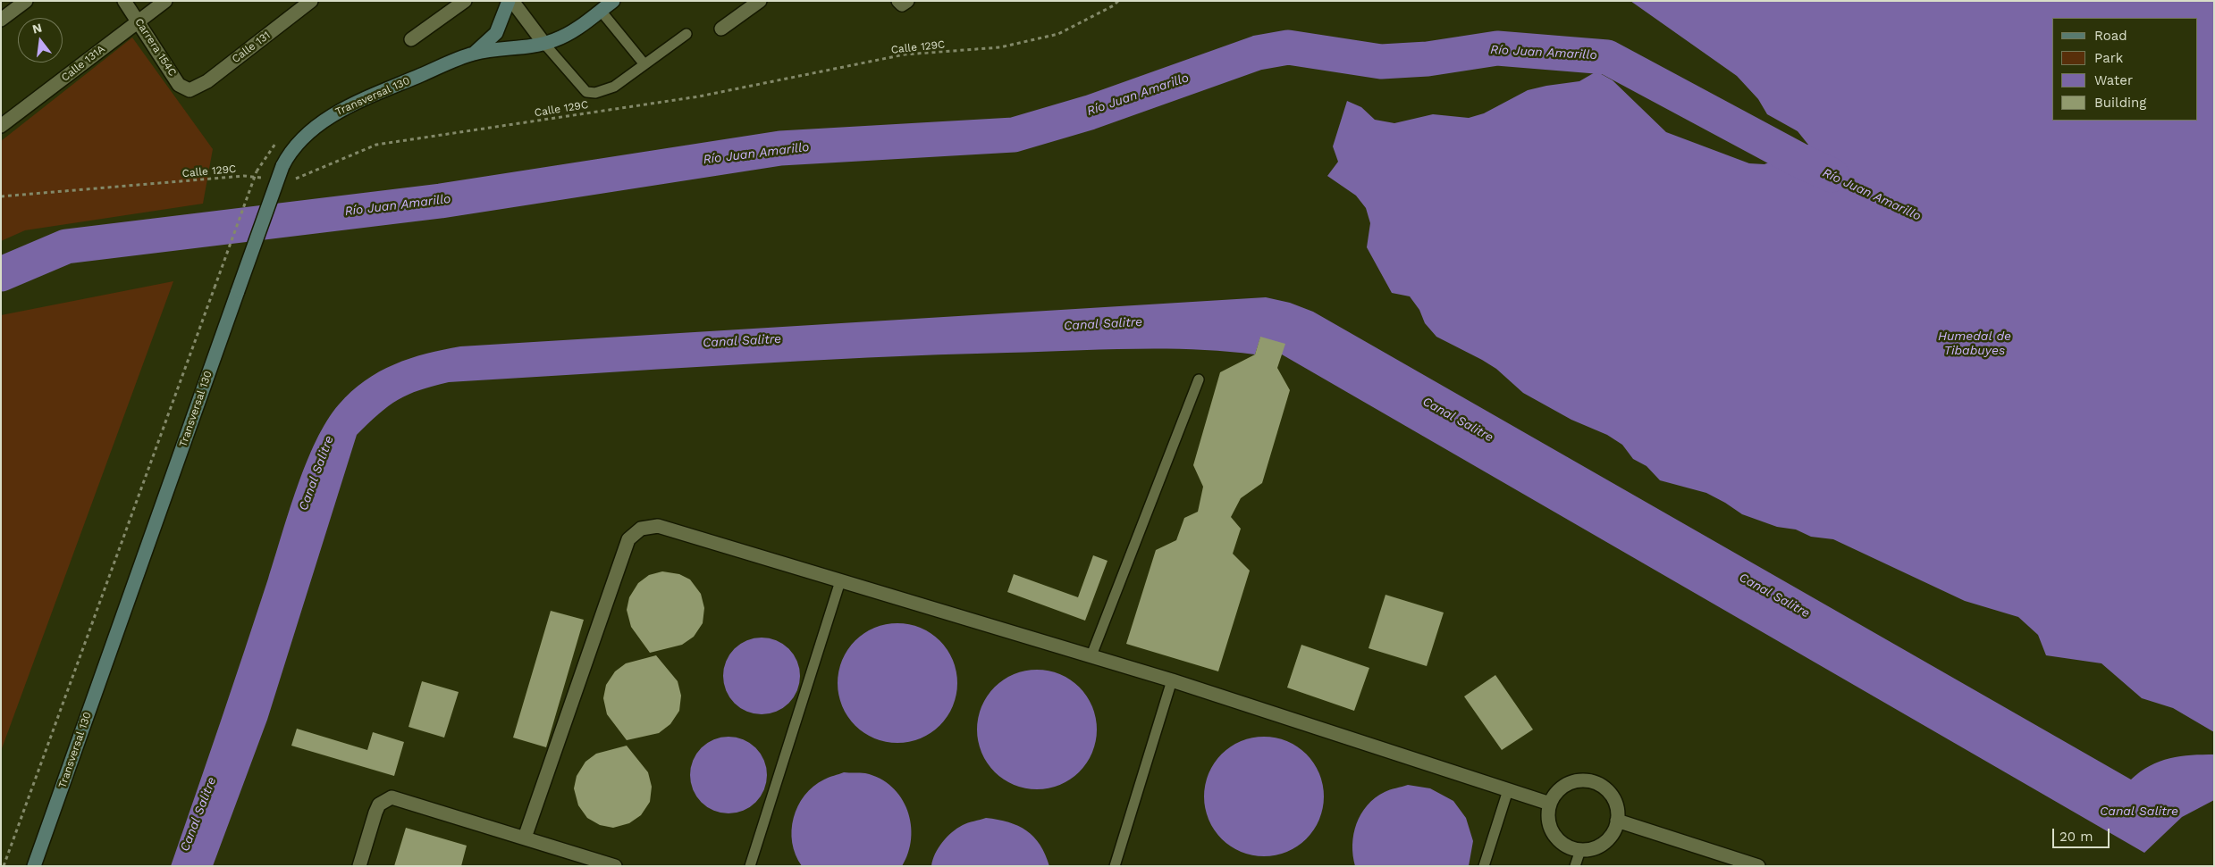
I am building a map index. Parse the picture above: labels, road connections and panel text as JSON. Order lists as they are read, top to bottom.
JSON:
{
  "streets": {
    "main road": ["Transversal 130"],
    "street": ["Carrera 154C", "Calle 131", "Calle 131A"],
    "path": ["Calle 129C"]
  },
  "crossings": [
    ["Carrera 154C", "Calle 131"],
    ["Carrera 154C", "Calle 131A"]
  ],
  "water": ["Río Juan Amarillo", "Canal Salitre", "Humedal de Tibabuyes"],
  "legend": [
    "Road",
    "Park",
    "Water",
    "Building"
  ],
  "scale_bar": "20 m",
  "north": "top"
}
